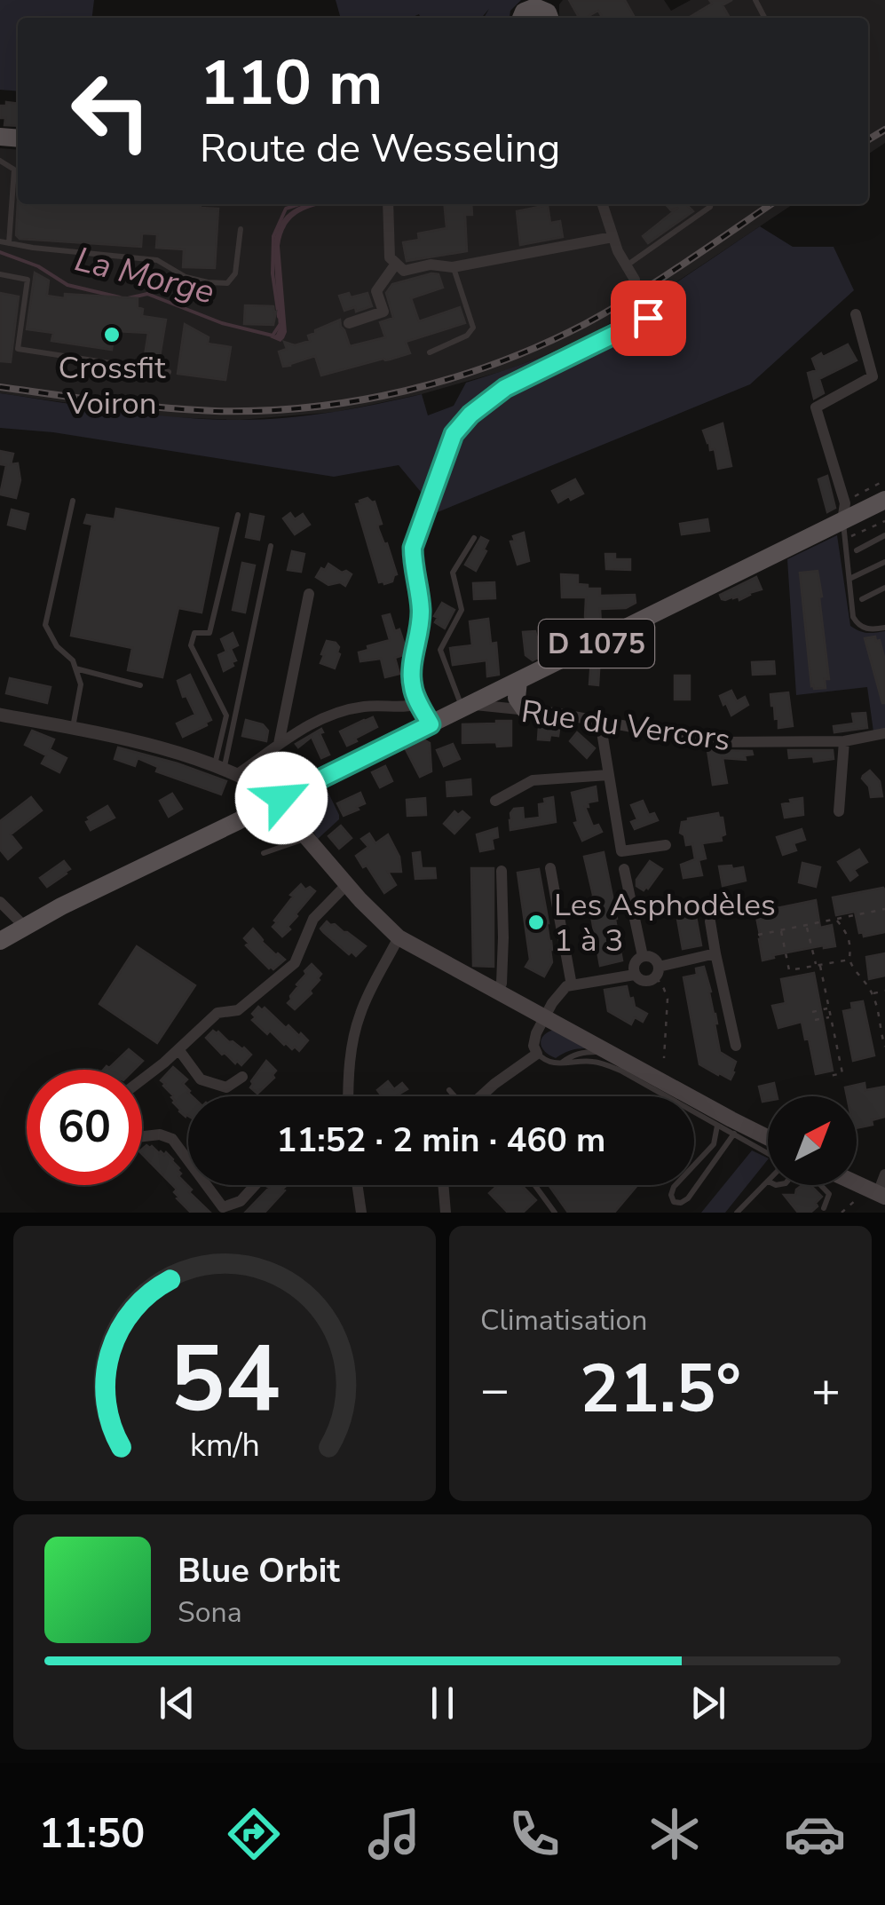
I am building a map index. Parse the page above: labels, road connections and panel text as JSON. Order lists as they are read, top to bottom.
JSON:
{
  "streets": {
    "main road": ["D 1075"],
    "street": ["Rue du Vercors"]
  },
  "crossings": [
    ["D 1075", "Rue du Vercors"]
  ],
  "water": ["La Morge"],
  "places": ["Crossfit Voiron", "Les Asphodèles 1 à 3"],
  "north": "top right",
  "page": {
    "turn": ["110 m", "Route de Wesseling"],
    "limit": "60",
    "trip": "11:52 · 2 min · 460 m",
    "tile": "Climatisation",
    "heat": ["−", "21.5°", "+"],
    "song": ["Blue Orbit", "Sona"],
    "tabs": "11:50",
    "gauge": ["54", "km/h"]
  }
}
